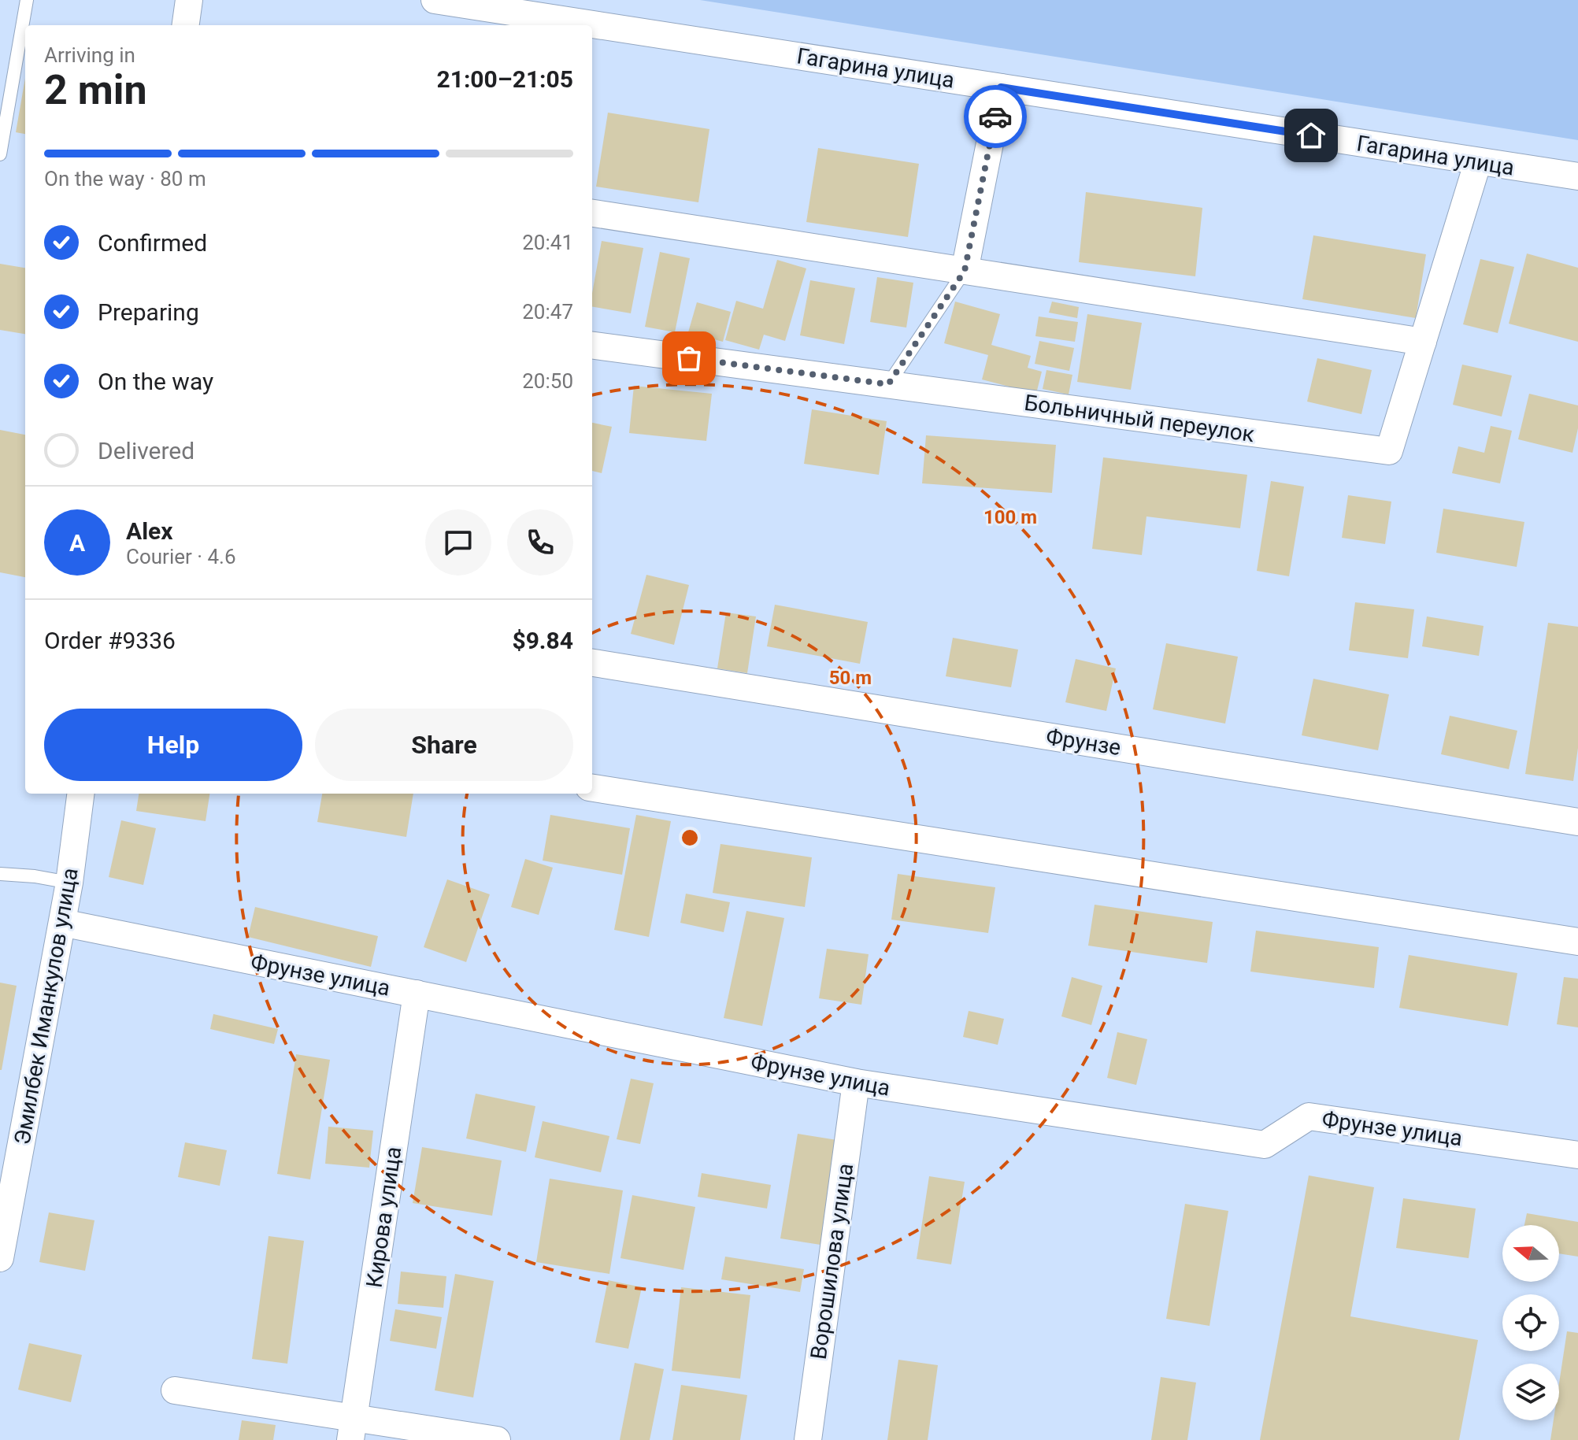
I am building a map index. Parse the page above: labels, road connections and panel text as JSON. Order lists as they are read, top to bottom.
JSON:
{
  "streets": {
    "street": [
      "Гагарина улица",
      "Больничный переулок",
      "Фрунзе",
      "Фрунзе улица",
      "Эмилбек Иманкулов улица",
      "Кирова улица",
      "Ворошилова улица"
    ]
  },
  "crossings": [
    ["Гагарина улица", "Больничный переулок"],
    ["Фрунзе улица", "Эмилбек Иманкулов улица"],
    ["Фрунзе улица", "Кирова улица"],
    ["Фрунзе улица", "Ворошилова улица"]
  ],
  "north": "left",
  "page": {
    "heading": ["2 min", "Arriving in", "21:00–21:05"],
    "panel": [
      "Alex",
      "Courier · 4.6",
      "Order #9336",
      "$9.84"
    ],
    "bar": "On the way · 80 m",
    "list": [
      ["Confirmed", "20:41"],
      ["Preparing", "20:47"],
      ["On the way", "20:50"],
      "Delivered"
    ],
    "round": "A",
    "buttons": ["Help", "Share"]
  },
  "rings": ["100 m", "50 m"]
}
